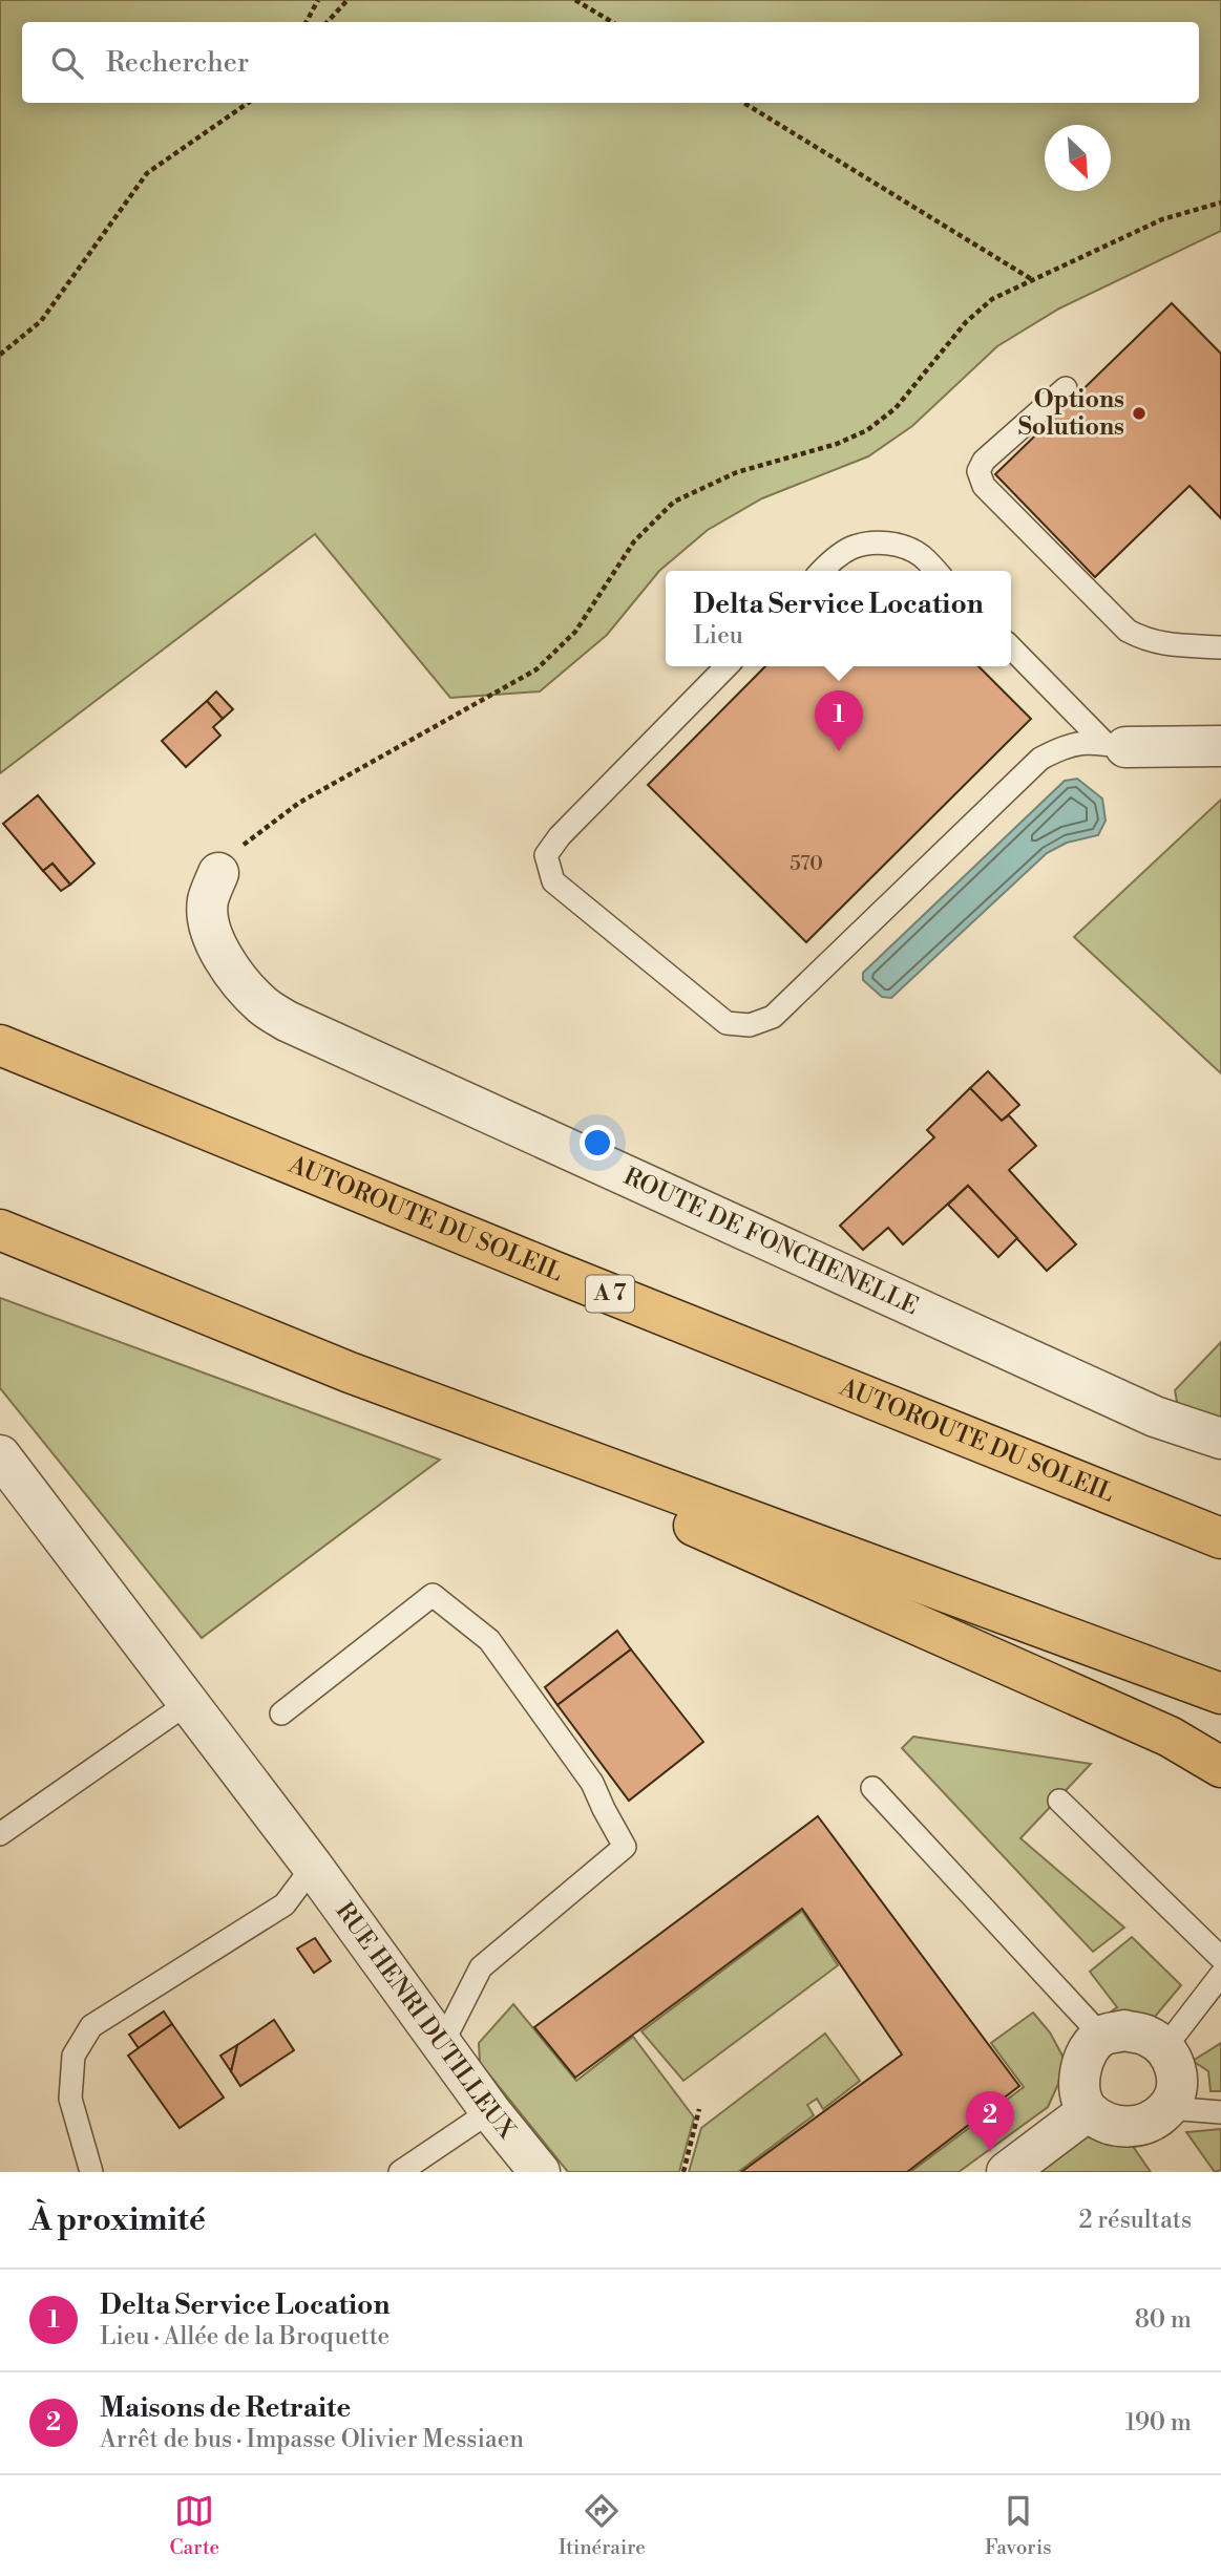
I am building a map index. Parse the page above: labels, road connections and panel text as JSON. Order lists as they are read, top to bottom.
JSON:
{
  "streets": {
    "highway": ["AUTOROUTE DU SOLEIL", "A 7"],
    "street": ["ROUTE DE FONCHENELLE", "RUE HENRI DUTILLEUX"]
  },
  "places": ["Options Solutions"],
  "house_numbers": ["570"],
  "north": "bottom right",
  "page": {
    "search": "Rechercher",
    "popup": ["Delta Service Location", "Lieu"],
    "pins": ["1", "2"],
    "heading": ["À proximité", "2 résultats"],
    "list": [
      {
        "mark": "1",
        "name": "Delta Service Location",
        "note": "Lieu · Allée de la Broquette",
        "value": "80 m"
      },
      {
        "mark": "2",
        "name": "Maisons de Retraite",
        "note": "Arrêt de bus · Impasse Olivier Messiaen",
        "value": "190 m"
      }
    ],
    "nav": ["Carte", "Itinéraire", "Favoris"]
  }
}
